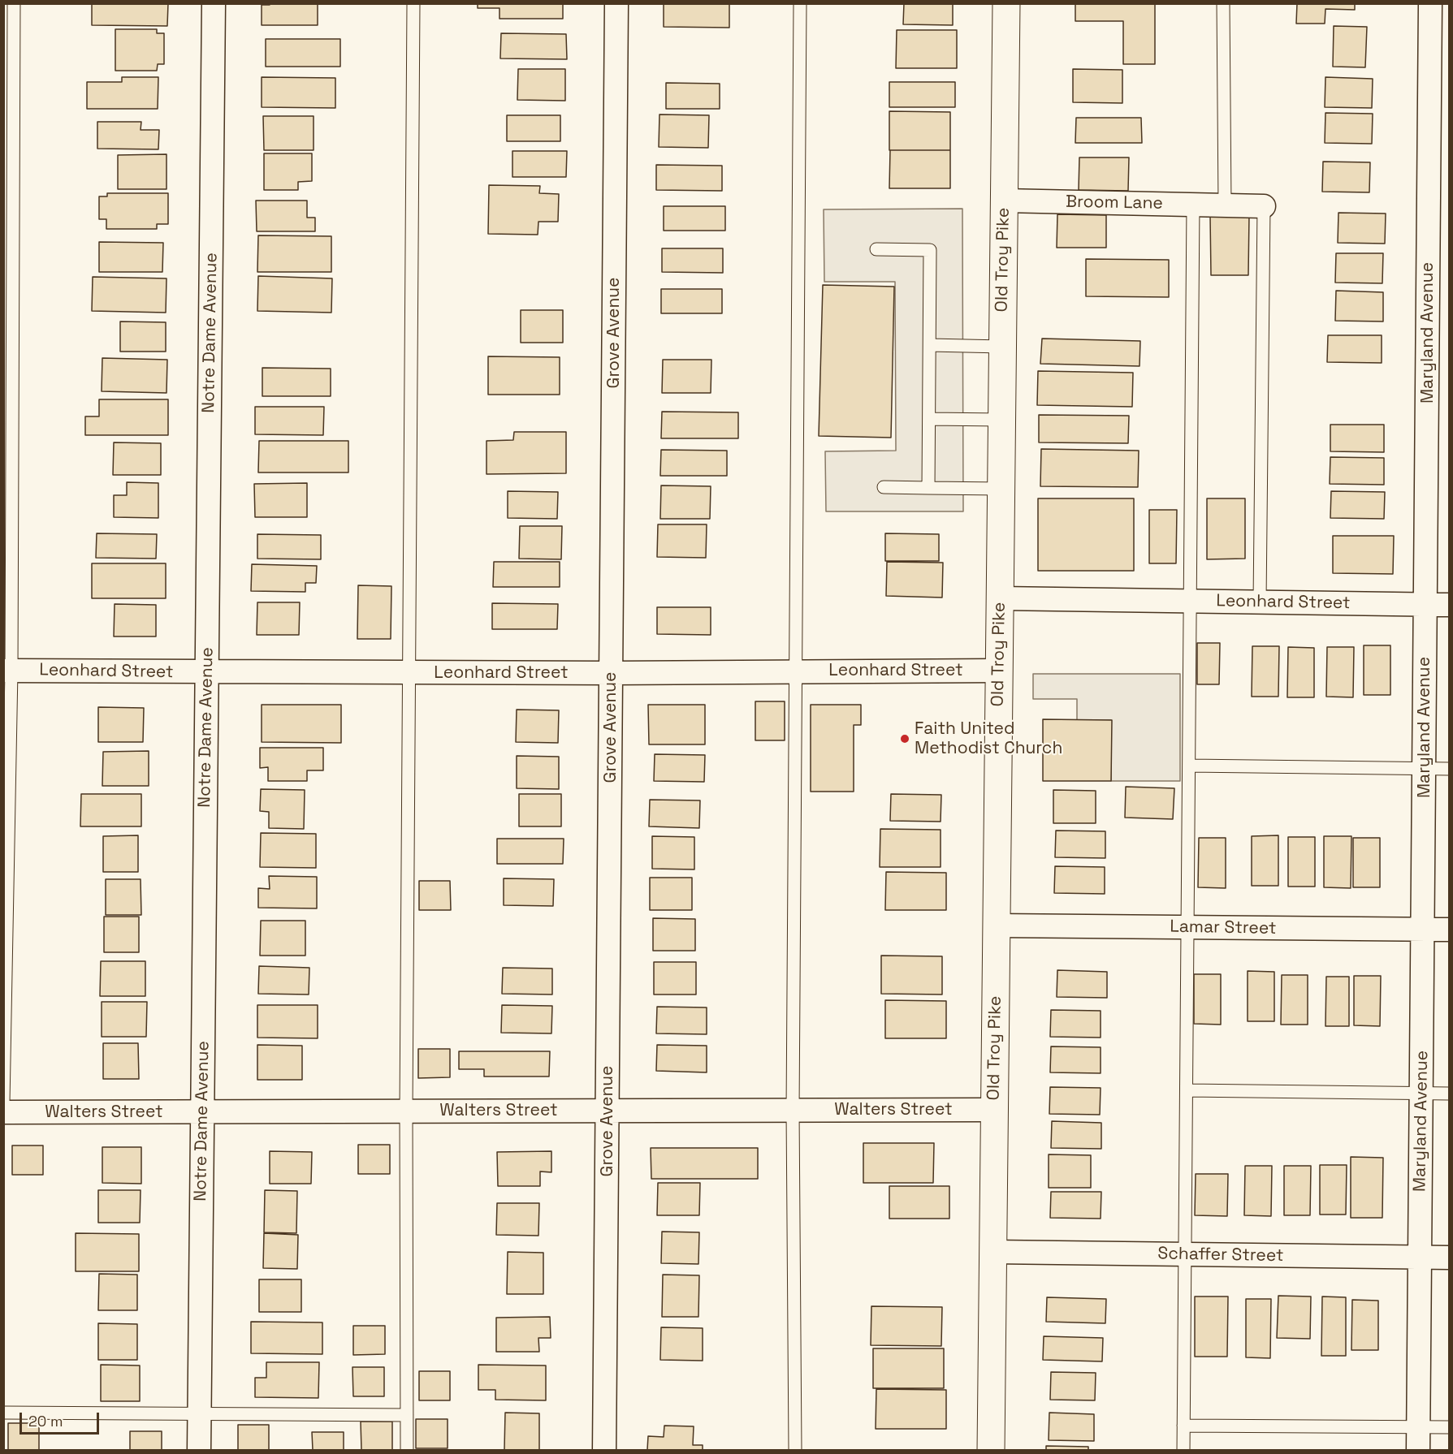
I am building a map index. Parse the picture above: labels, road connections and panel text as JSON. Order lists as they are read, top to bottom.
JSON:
{
  "streets": {
    "main road": ["Old Troy Pike"],
    "street": [
      "Broom Lane",
      "Notre Dame Avenue",
      "Grove Avenue",
      "Maryland Avenue",
      "Leonhard Street",
      "Lamar Street",
      "Walters Street",
      "Schaffer Street"
    ]
  },
  "crossings": [
    ["Broom Lane", "Old Troy Pike"],
    ["Old Troy Pike", "Leonhard Street"],
    ["Old Troy Pike", "Lamar Street"],
    ["Old Troy Pike", "Walters Street"],
    ["Old Troy Pike", "Schaffer Street"],
    ["Notre Dame Avenue", "Leonhard Street"],
    ["Notre Dame Avenue", "Walters Street"],
    ["Grove Avenue", "Leonhard Street"],
    ["Grove Avenue", "Walters Street"],
    ["Maryland Avenue", "Leonhard Street"],
    ["Maryland Avenue", "Lamar Street"],
    ["Maryland Avenue", "Schaffer Street"]
  ],
  "places": ["Faith United Methodist Church"],
  "scale_bar": "20 m"
}
